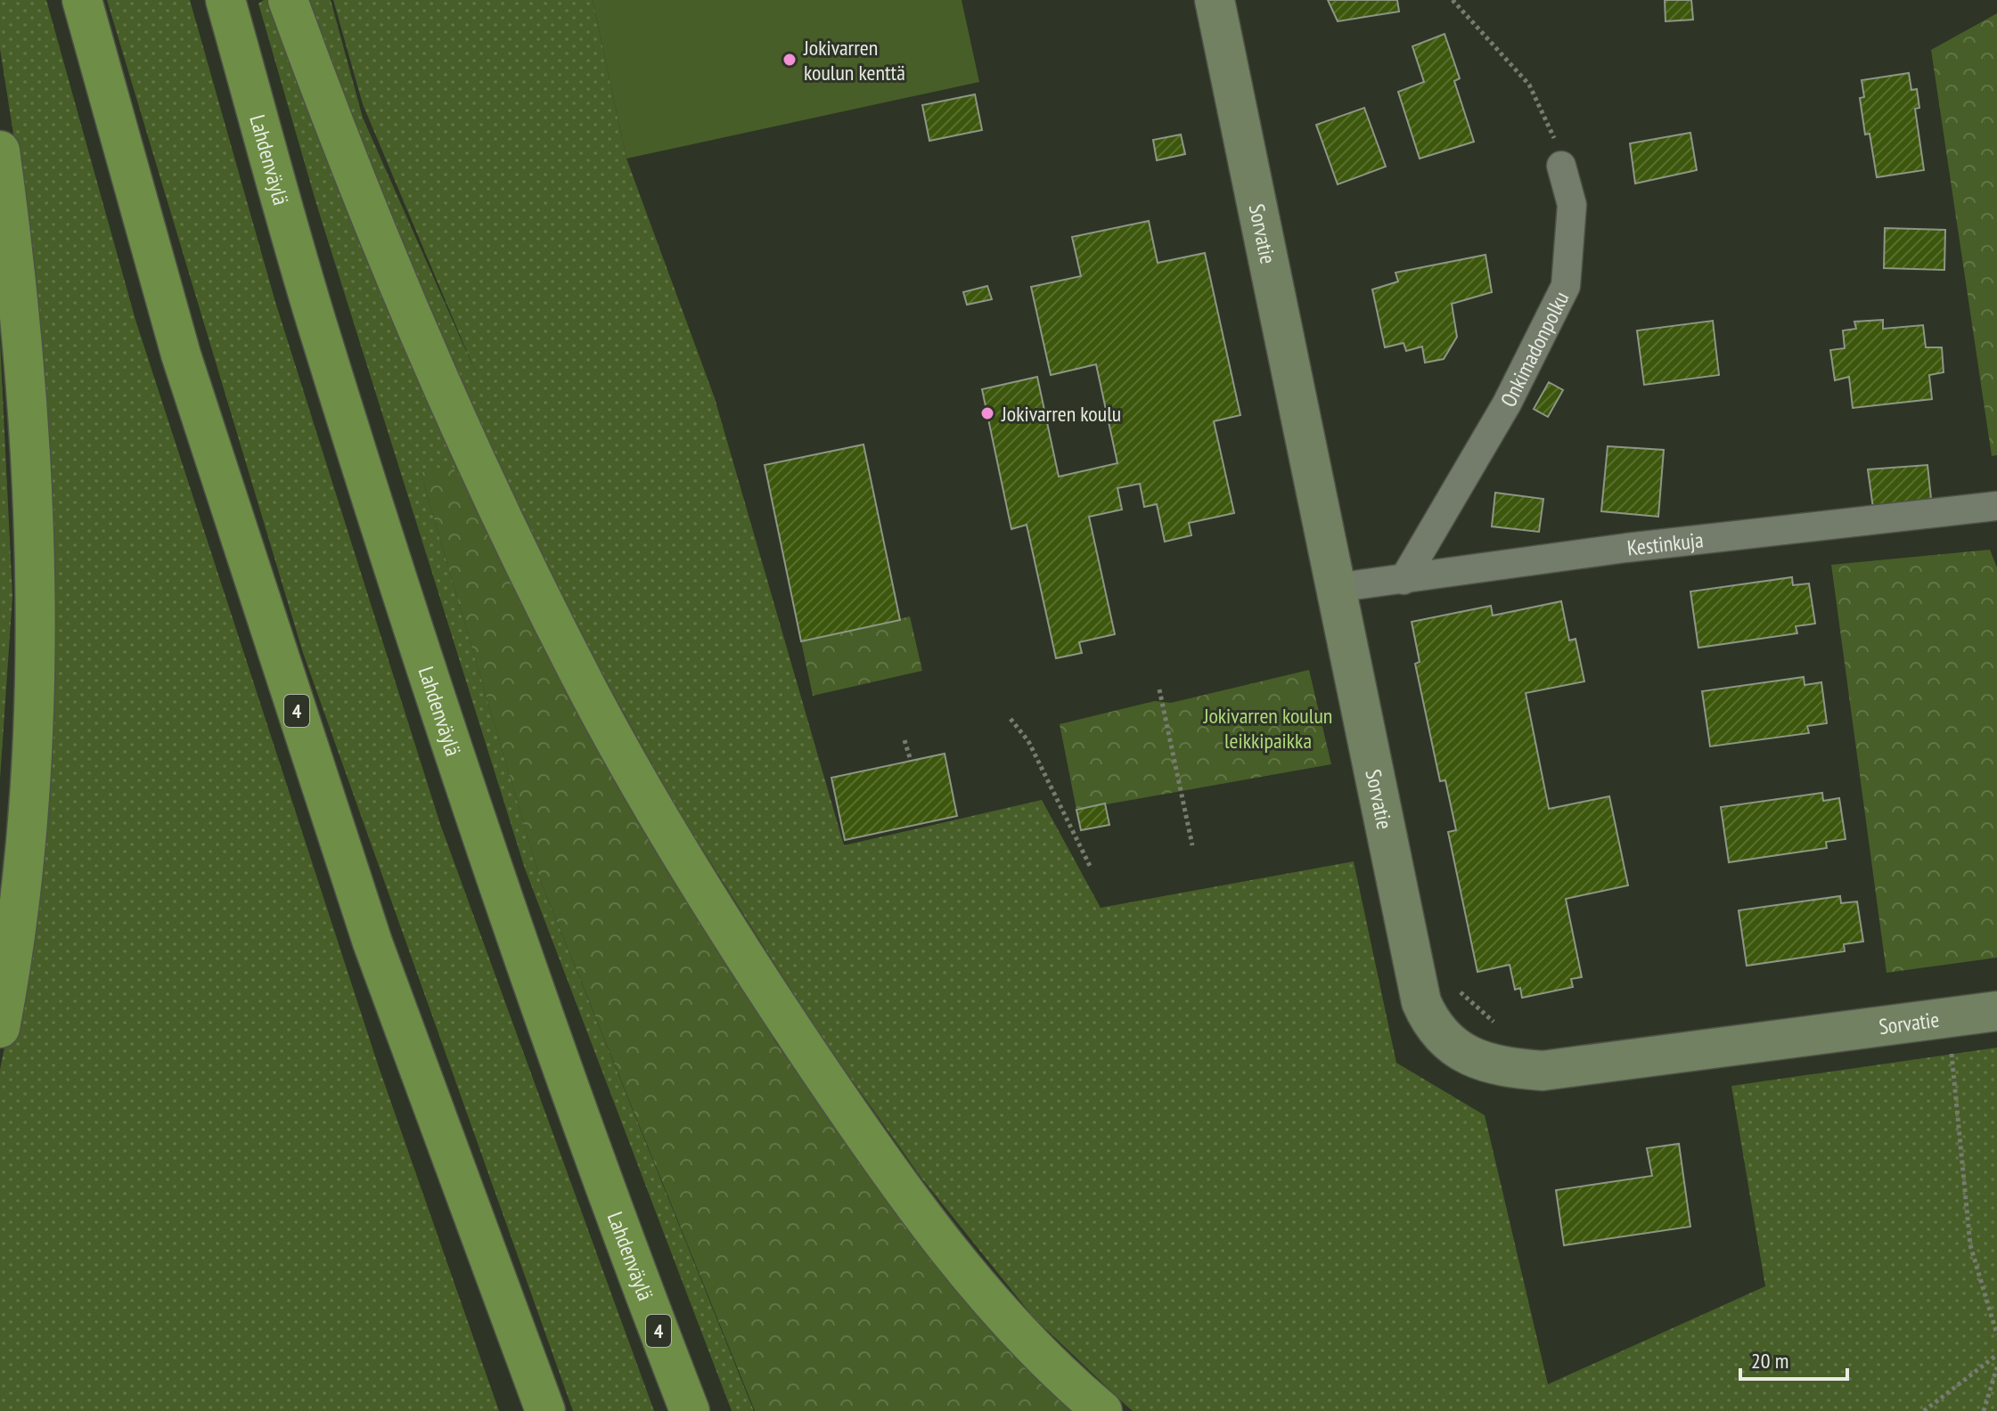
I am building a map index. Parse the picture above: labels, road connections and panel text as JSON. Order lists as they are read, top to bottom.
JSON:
{
  "streets": {
    "highway": ["Lahdenväylä", "4"],
    "street": ["Sorvatie", "Onkimadonpolku", "Kestinkuja"]
  },
  "crossings": [
    ["Sorvatie", "Kestinkuja"],
    ["Onkimadonpolku", "Kestinkuja"]
  ],
  "parks": ["Jokivarren koulun leikkipaikka"],
  "places": ["Jokivarren koulun kenttä", "Jokivarren koulu"],
  "scale_bar": "20 m"
}
